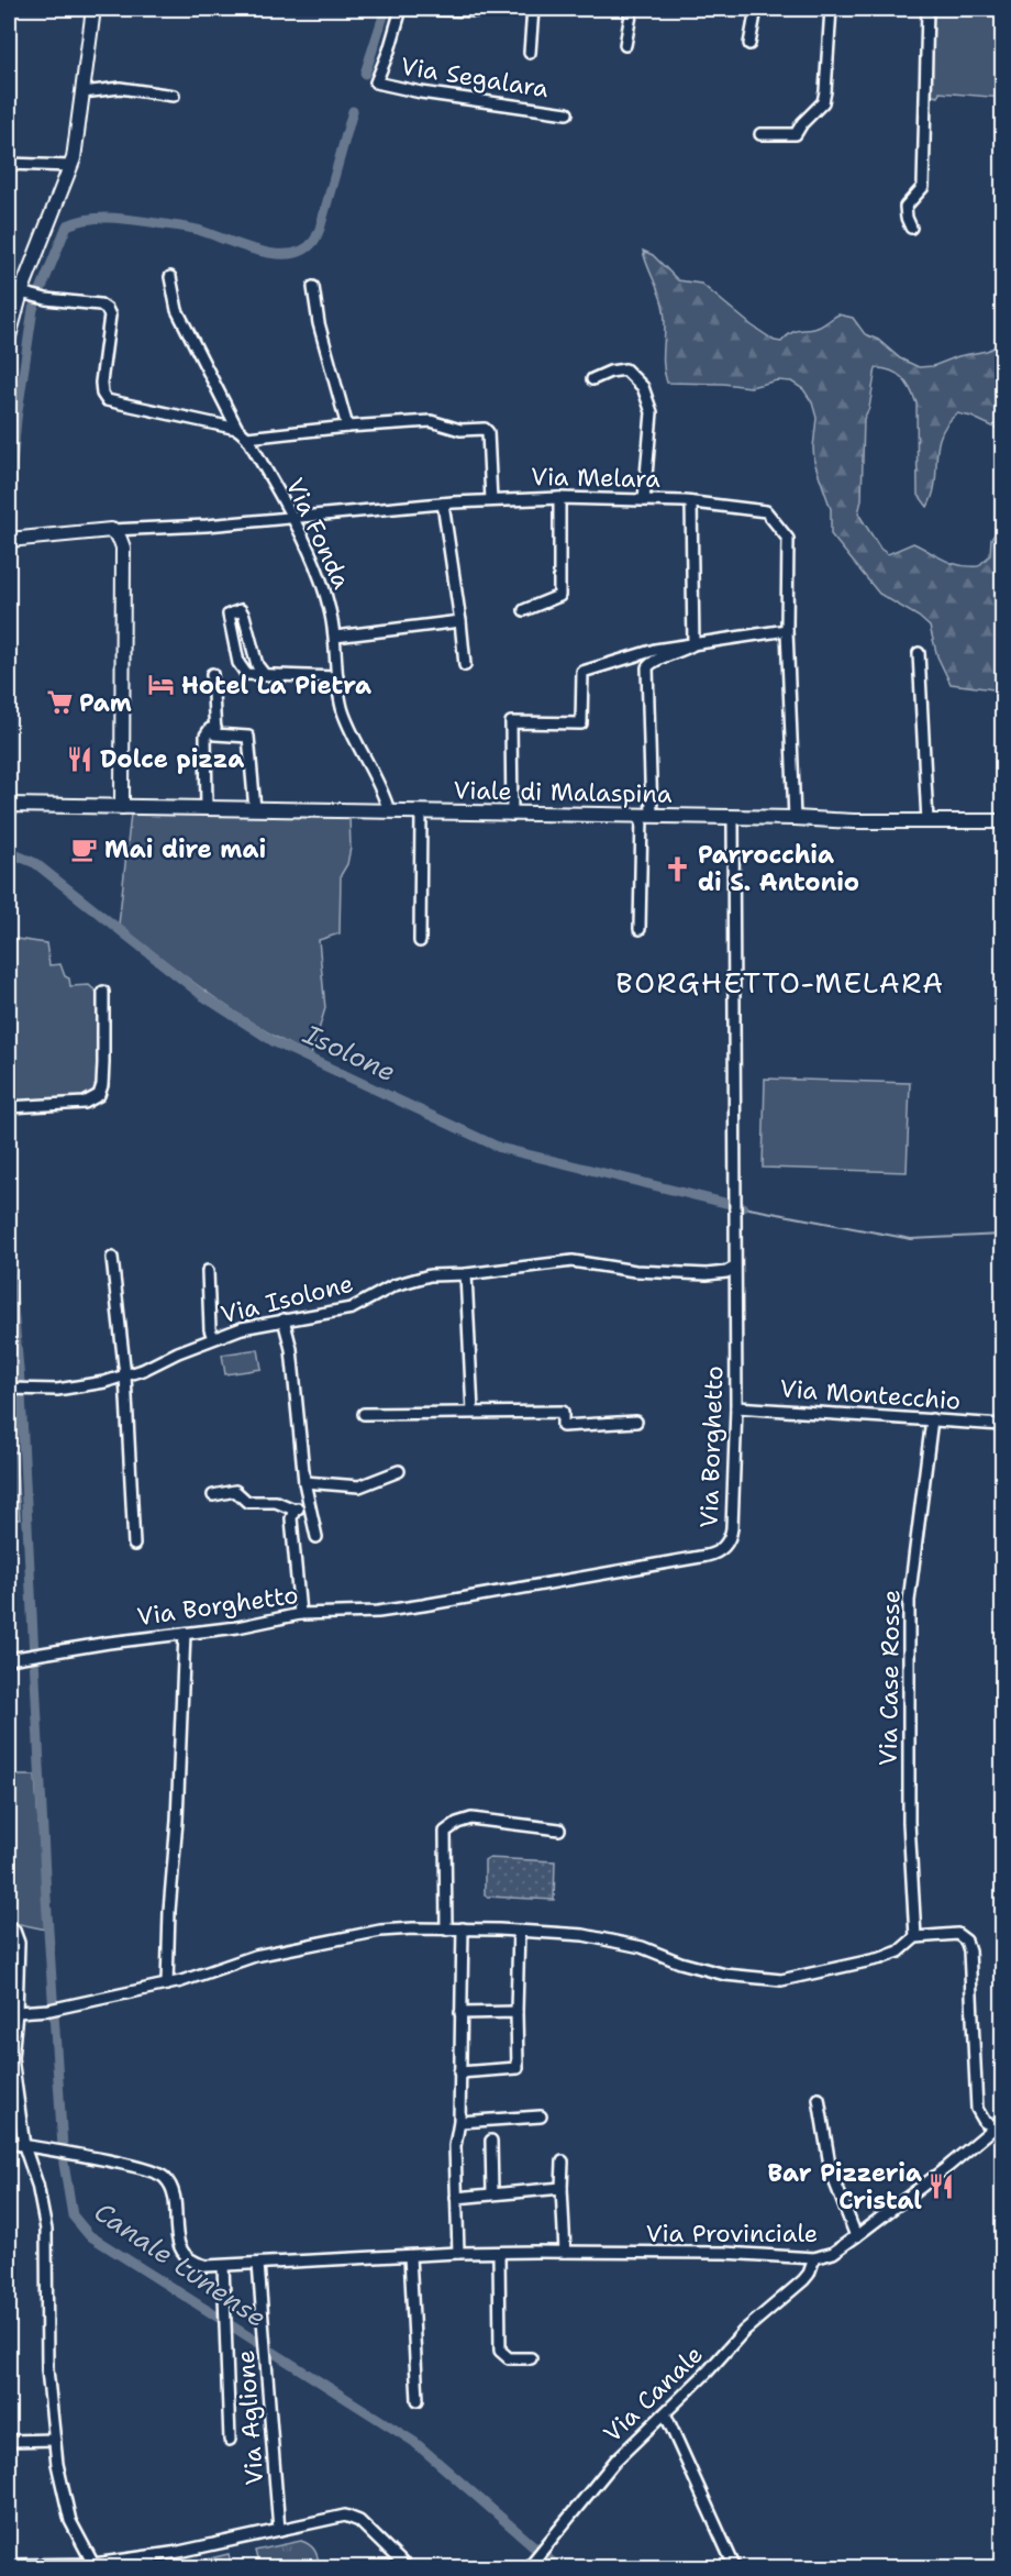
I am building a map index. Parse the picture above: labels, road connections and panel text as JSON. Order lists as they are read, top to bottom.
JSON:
{
  "streets": {
    "main road": ["Via Melara", "Viale di Malaspina"],
    "street": [
      "Via Segalara",
      "Via Fonda",
      "Via Isolone",
      "Via Montecchio",
      "Via Borghetto",
      "Via Case Rosse",
      "Via Provinciale",
      "Via Canale",
      "Via Aglione"
    ]
  },
  "crossings": [
    ["Via Melara", "Via Fonda"],
    ["Via Melara", "Viale di Malaspina"],
    ["Via Fonda", "Viale di Malaspina"],
    ["Viale di Malaspina", "Via Borghetto"],
    ["Via Isolone", "Via Borghetto"],
    ["Via Montecchio", "Via Borghetto"],
    ["Via Montecchio", "Via Case Rosse"],
    ["Via Provinciale", "Via Canale"],
    ["Via Provinciale", "Via Aglione"]
  ],
  "districts": ["BORGHETTO-MELARA"],
  "water": ["Isolone", "Canale Lunense"],
  "places": {
    "hotel": ["Hotel La Pietra"],
    "supermarket": ["Pam"],
    "restaurant": ["Dolce pizza", "Bar Pizzeria Cristal"],
    "cafe": ["Mai dire mai"],
    "church": ["Parrocchia di S. Antonio"]
  }
}
